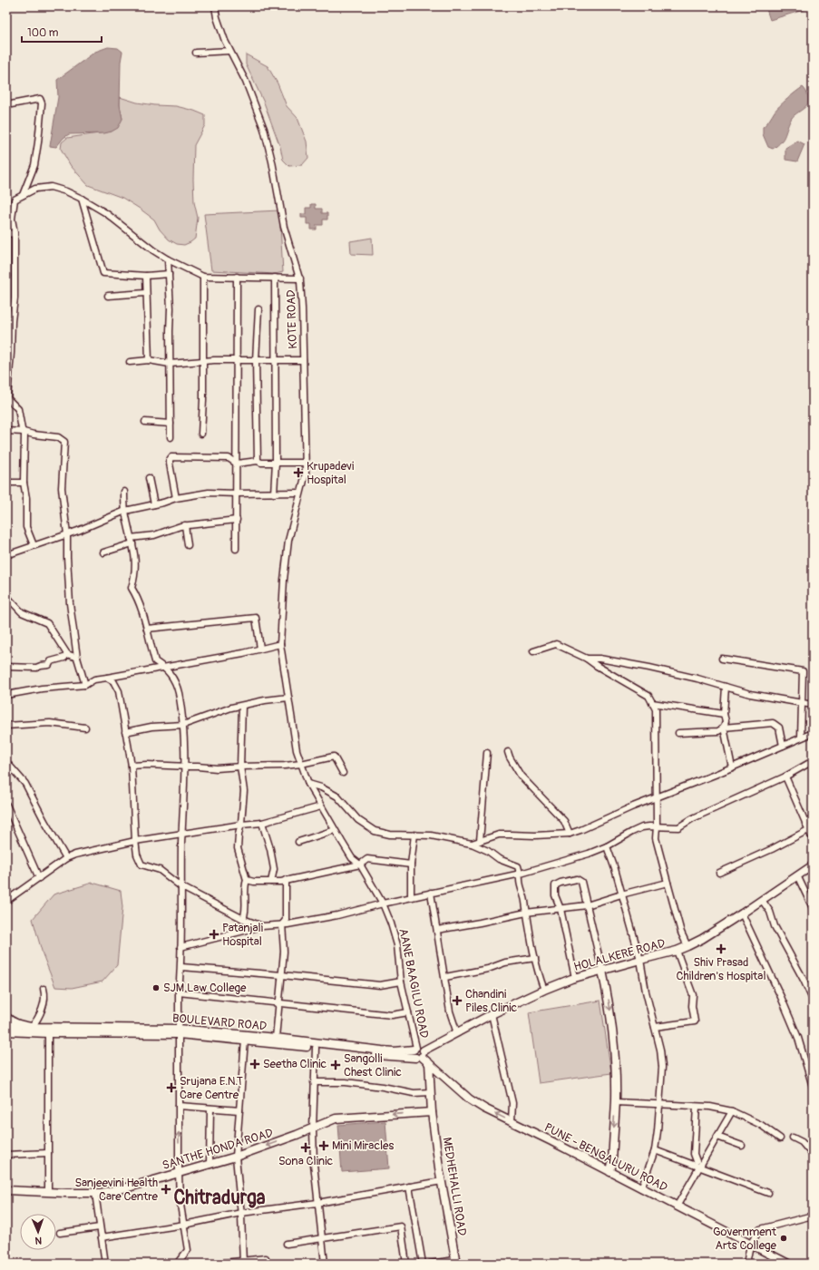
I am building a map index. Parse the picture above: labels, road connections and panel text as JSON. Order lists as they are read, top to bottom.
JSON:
{
  "streets": {
    "main road": [
      "HOLALKERE ROAD",
      "BOULEVARD ROAD",
      "SANTHE HONDA ROAD",
      "PUNE - BENGALURU ROAD",
      "MEDHEHALLI ROAD"
    ],
    "street": ["KOTE ROAD", "AANE BAAGILU ROAD"]
  },
  "crossings": [
    ["KOTE ROAD", "AANE BAAGILU ROAD"],
    ["HOLALKERE ROAD", "AANE BAAGILU ROAD"],
    ["HOLALKERE ROAD", "BOULEVARD ROAD"],
    ["HOLALKERE ROAD", "PUNE - BENGALURU ROAD"],
    ["AANE BAAGILU ROAD", "BOULEVARD ROAD"],
    ["AANE BAAGILU ROAD", "PUNE - BENGALURU ROAD"],
    ["BOULEVARD ROAD", "PUNE - BENGALURU ROAD"],
    ["SANTHE HONDA ROAD", "MEDHEHALLI ROAD"],
    ["PUNE - BENGALURU ROAD", "MEDHEHALLI ROAD"]
  ],
  "one_way": ["SANTHE HONDA ROAD"],
  "districts": ["Chitradurga"],
  "places": {
    "health": [
      "Krupadevi Hospital",
      "Patanjali Hospital",
      "Shiv Prasad Children's Hospital",
      "Chandini Piles Clinic",
      "Seetha Clinic",
      "Sangolli Chest Clinic",
      "Srujana E.N.T Care Centre",
      "Mini Miracles",
      "Sona Clinic",
      "Sanjeevini Health Care Centre"
    ],
    "other": ["SJM Law College", "Government Arts College"]
  },
  "scale_bar": "100 m",
  "north": "bottom"
}
